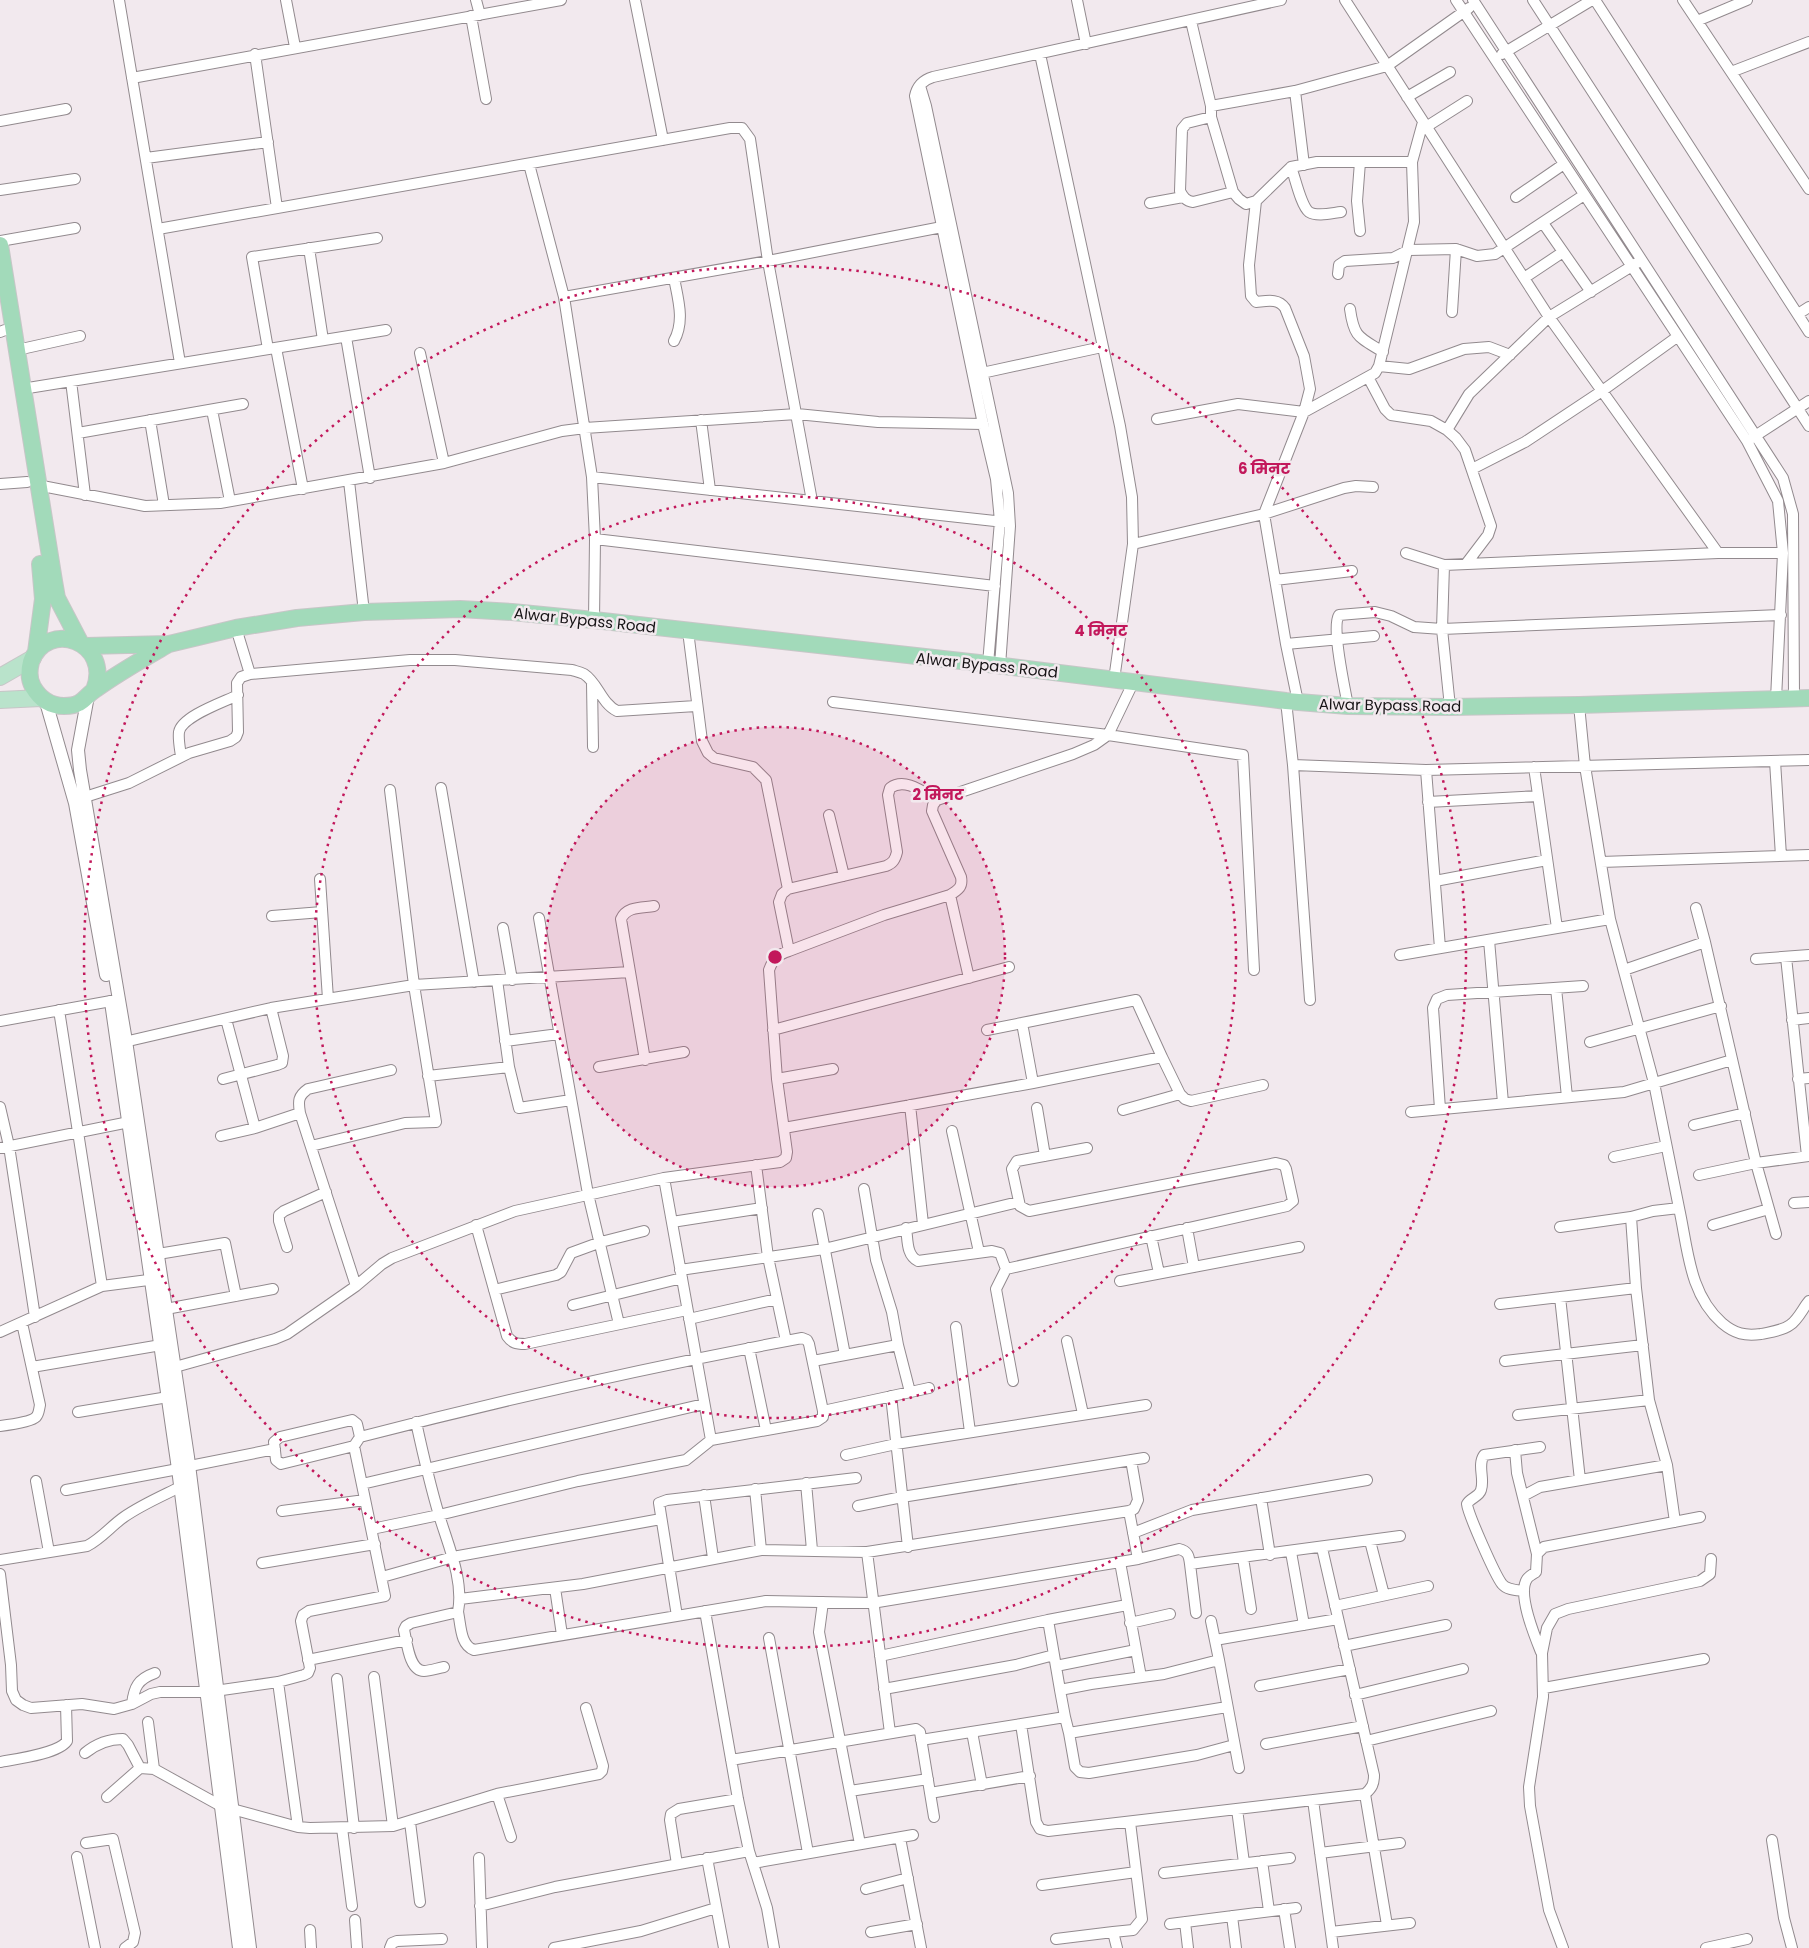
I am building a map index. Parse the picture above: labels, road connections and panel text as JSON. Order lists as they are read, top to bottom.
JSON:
{
  "streets": {
    "highway": ["Alwar Bypass Road"]
  },
  "rings": ["6 मिनट", "4 मिनट", "2 मिनट"]
}
